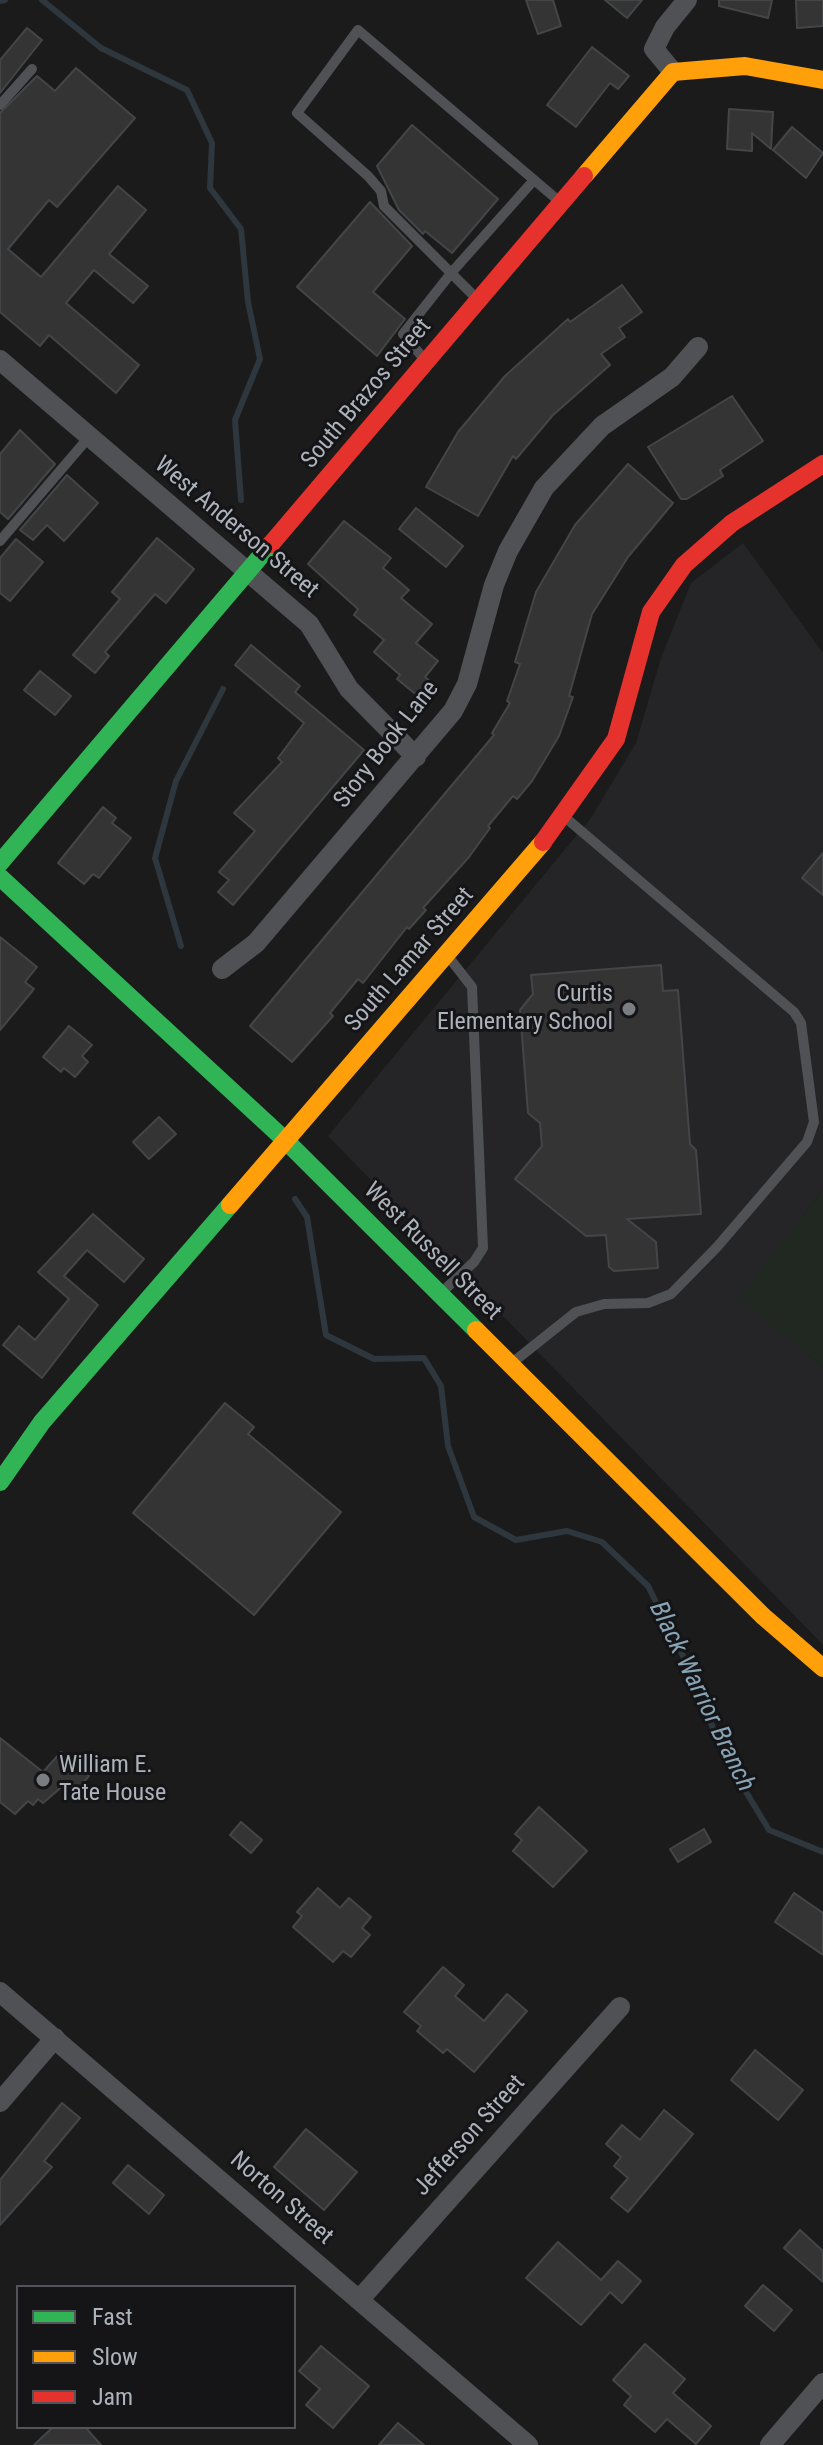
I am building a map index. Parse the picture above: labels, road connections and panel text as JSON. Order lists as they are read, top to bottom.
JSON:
{
  "streets": {
    "street": [
      "South Brazos Street",
      "West Anderson Street",
      "Story Book Lane",
      "South Lamar Street",
      "West Russell Street",
      "Jefferson Street",
      "Norton Street"
    ]
  },
  "crossings": [
    ["South Brazos Street", "West Anderson Street"],
    ["West Anderson Street", "Story Book Lane"],
    ["South Lamar Street", "West Russell Street"],
    ["Jefferson Street", "Norton Street"]
  ],
  "water": ["Black Warrior Branch"],
  "places": ["Curtis Elementary School", "William E. Tate House"],
  "legend": ["Fast", "Slow", "Jam"]
}
